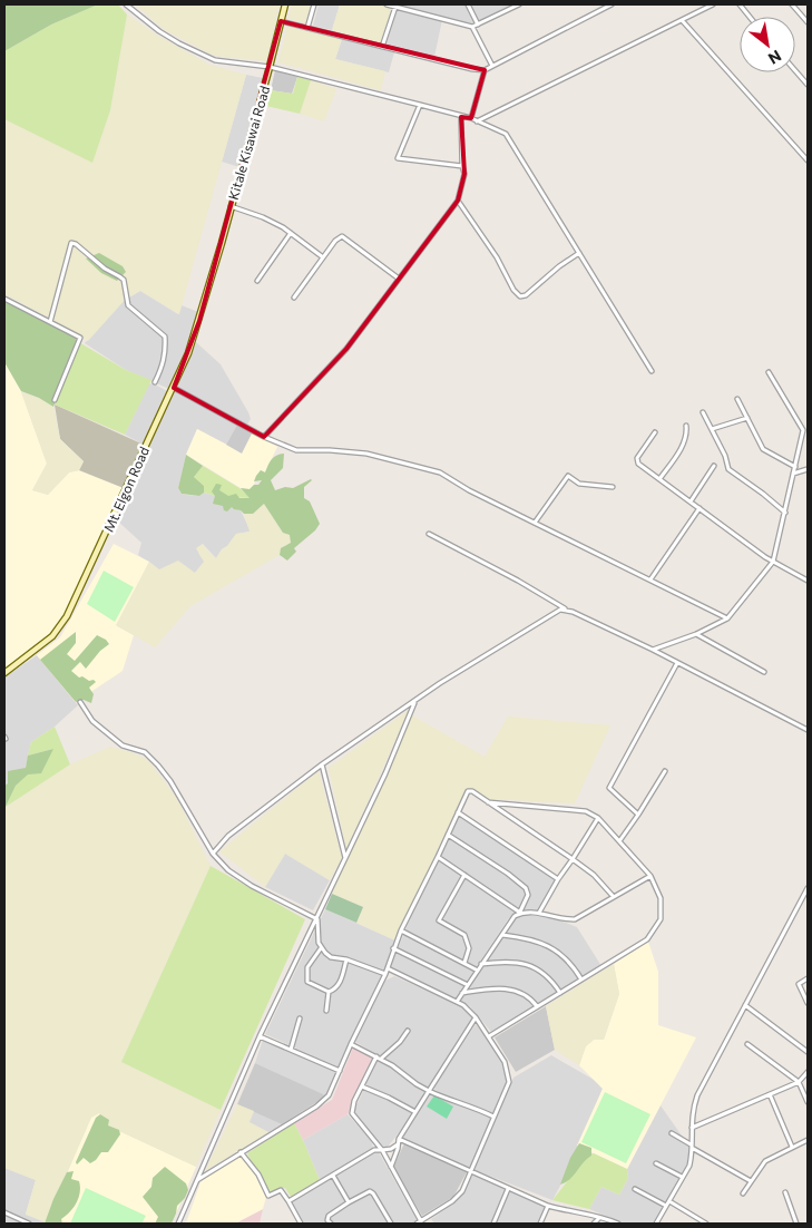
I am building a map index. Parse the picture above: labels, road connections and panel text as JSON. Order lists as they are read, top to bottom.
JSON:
{
  "streets": {
    "street": ["Kitale Kisawai Road", "Mt. Elgon Road"]
  },
  "crossings": [
    ["Kitale Kisawai Road", "Mt. Elgon Road"]
  ],
  "north": "bottom right"
}
